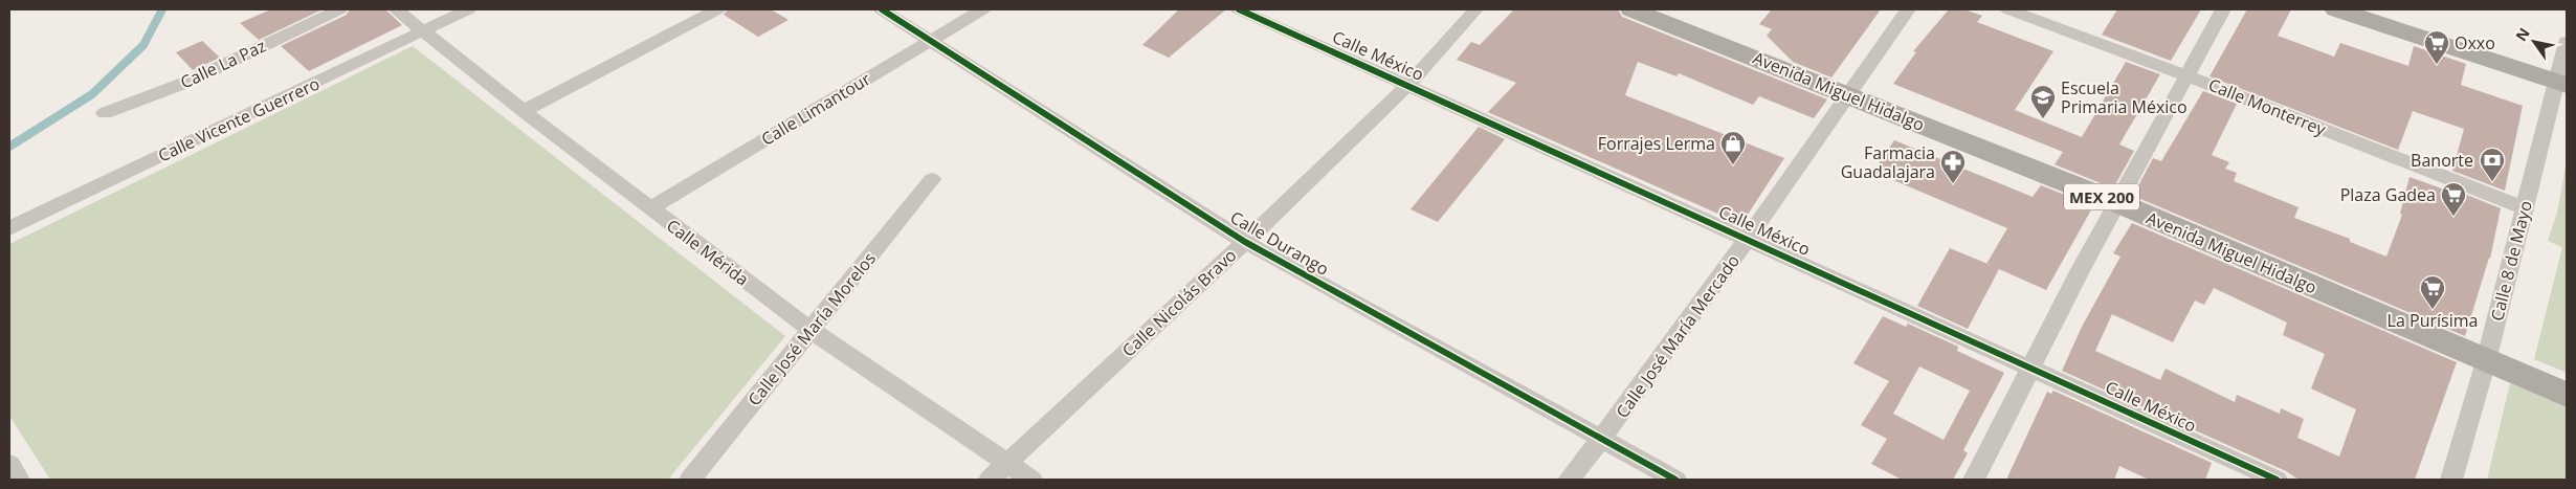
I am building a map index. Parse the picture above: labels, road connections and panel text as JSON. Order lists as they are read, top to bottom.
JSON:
{
  "streets": {
    "highway": ["Avenida Miguel Hidalgo", "MEX 200"],
    "street": [
      "Calle México",
      "Calle La Paz",
      "Calle Monterrey",
      "Calle Limantour",
      "Calle Vicente Guerrero",
      "Calle Durango",
      "Calle Mérida",
      "Calle 8 de Mayo",
      "Calle Nicolás Bravo",
      "Calle José María Morelos",
      "Calle José María Mercado"
    ]
  },
  "crossings": [
    ["Calle México", "Calle Nicolás Bravo"],
    ["Calle México", "Calle José María Mercado"],
    ["Avenida Miguel Hidalgo", "Calle 8 de Mayo"],
    ["Avenida Miguel Hidalgo", "Calle José María Mercado"],
    ["Calle Monterrey", "Calle 8 de Mayo"],
    ["Calle Limantour", "Calle Durango"],
    ["Calle Limantour", "Calle Mérida"],
    ["Calle Vicente Guerrero", "Calle Mérida"],
    ["Calle Durango", "Calle Nicolás Bravo"],
    ["Calle Durango", "Calle José María Mercado"],
    ["Calle Mérida", "Calle Nicolás Bravo"],
    ["Calle Mérida", "Calle José María Morelos"]
  ],
  "places": {
    "supermarket": ["Oxxo", "Plaza Gadea", "La Purísima"],
    "school or university": ["Escuela Primaria México"],
    "shop": ["Forrajes Lerma"],
    "bank": ["Banorte"],
    "pharmacy": ["Farmacia Guadalajara"]
  },
  "north": "top left"
}
